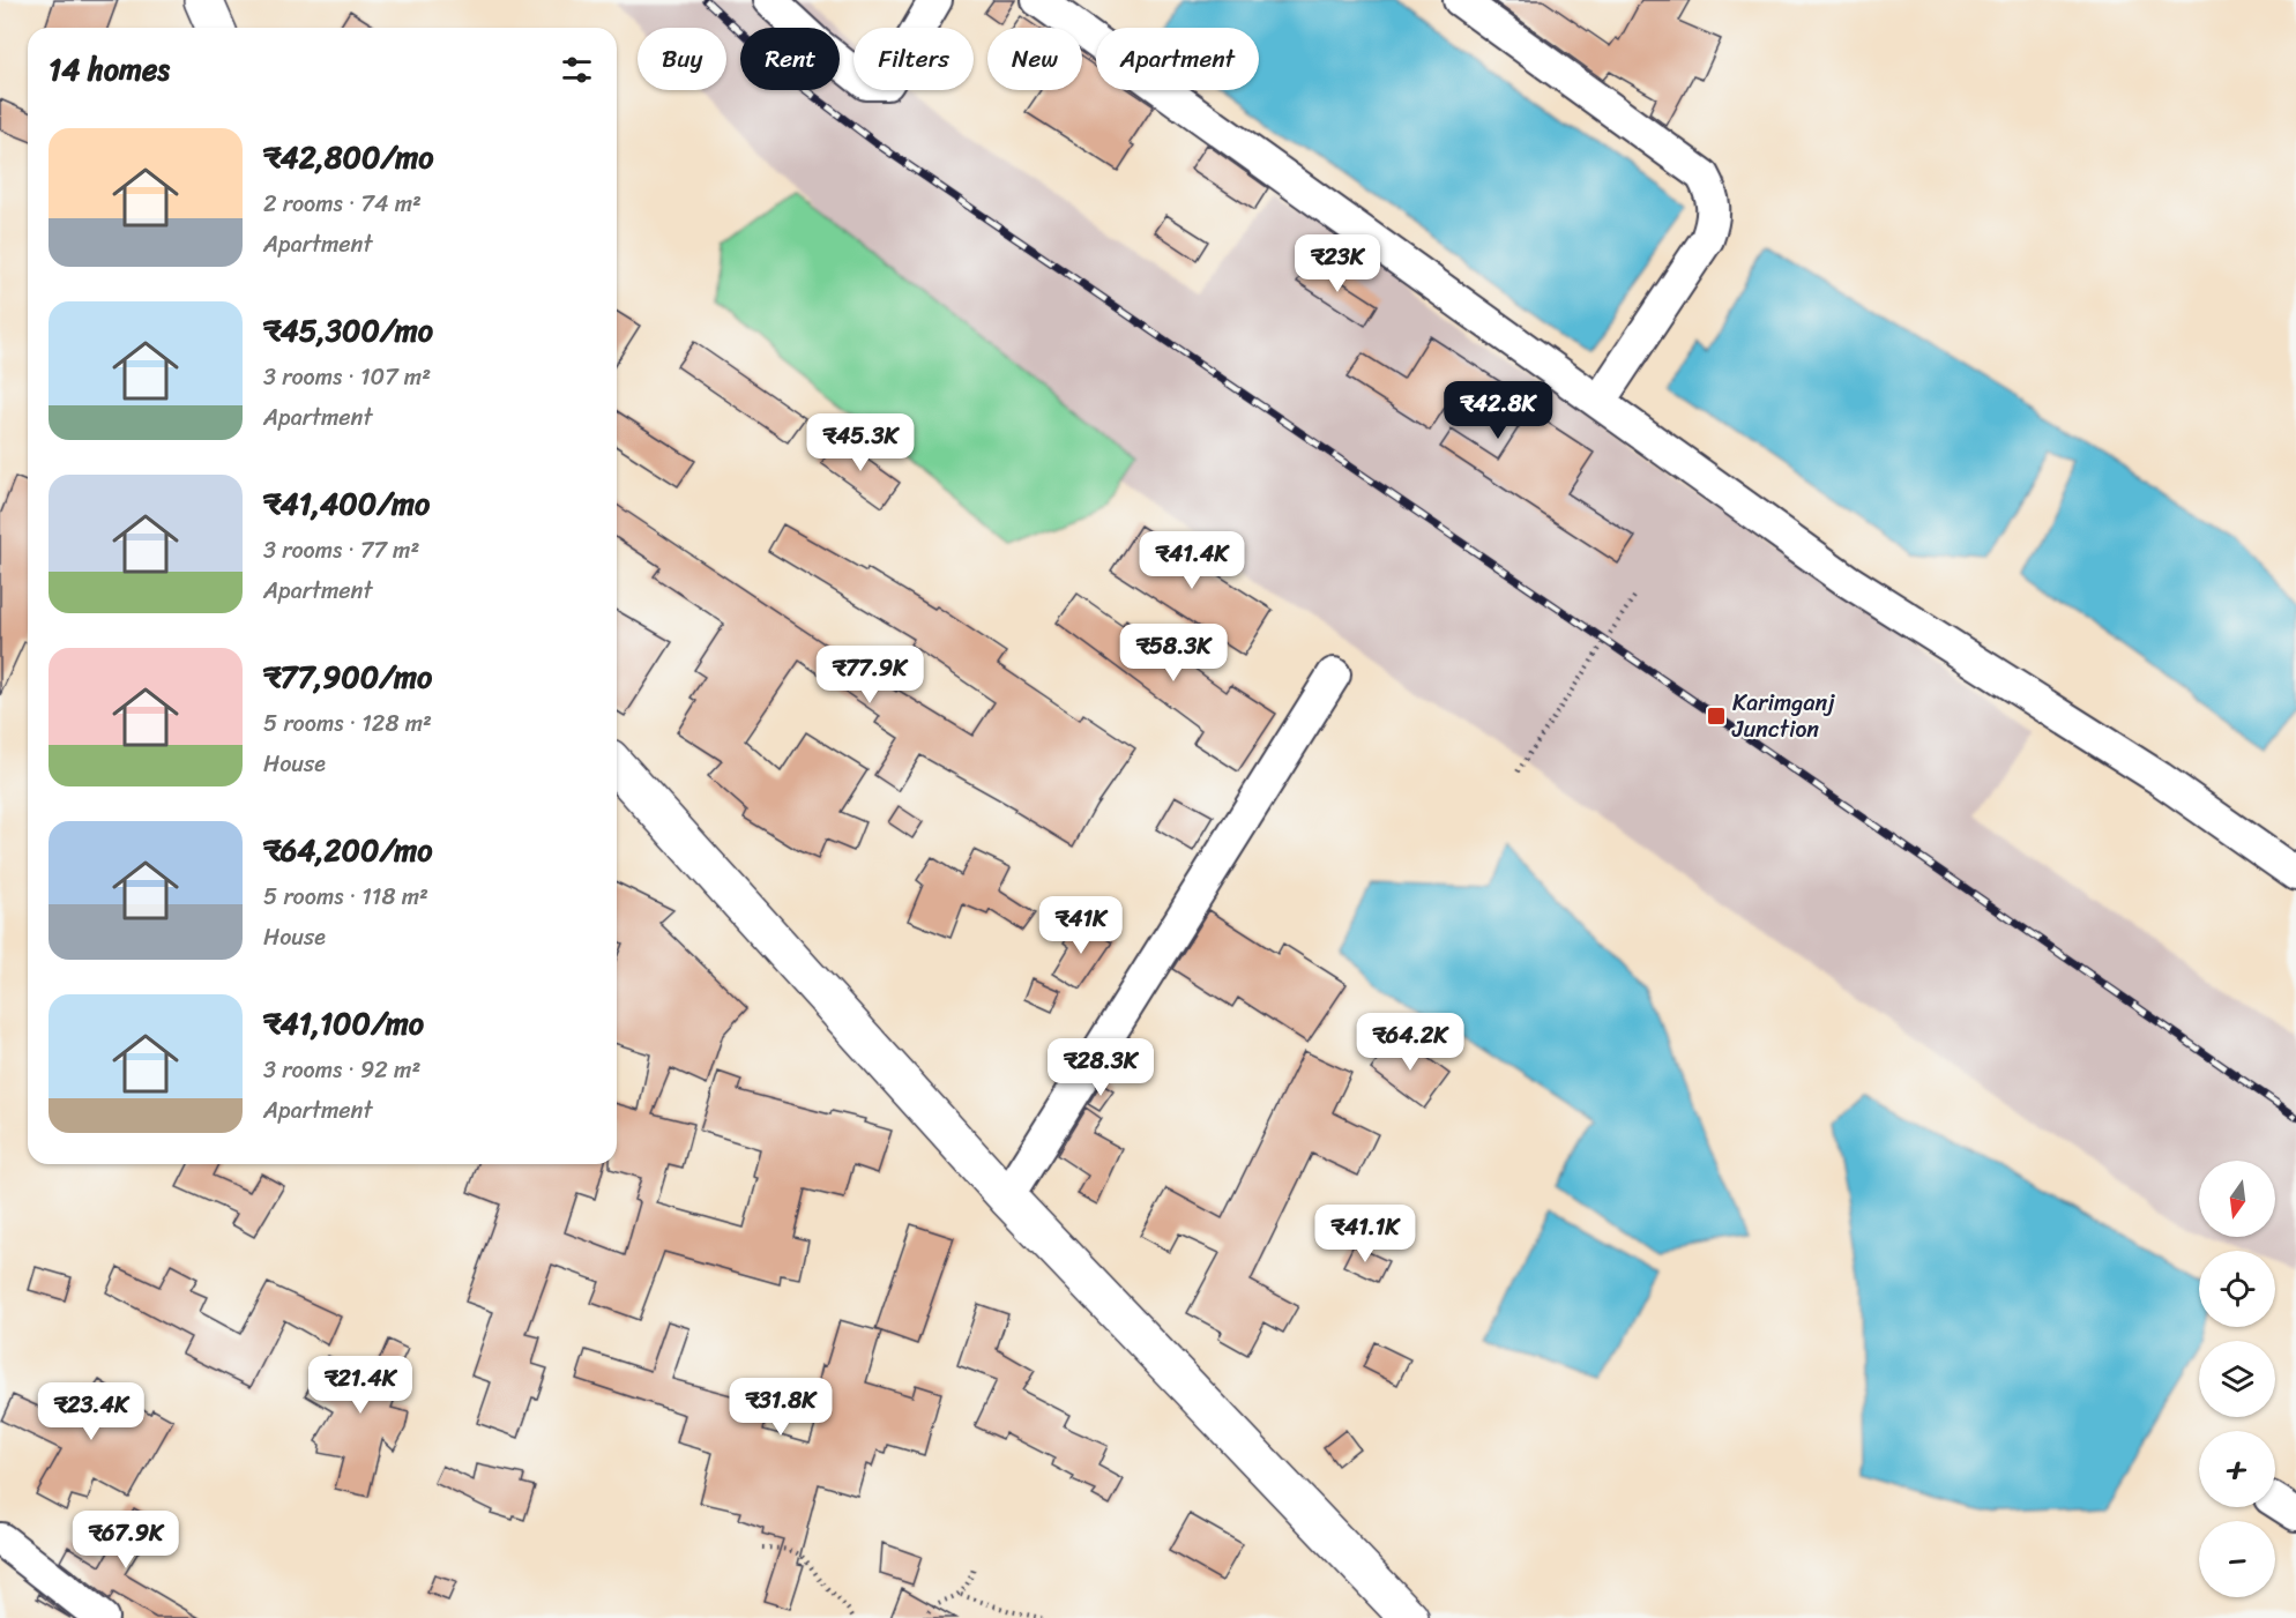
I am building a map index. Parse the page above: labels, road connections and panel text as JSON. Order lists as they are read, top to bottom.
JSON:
{
  "places": {
    "transit": ["Karimganj Junction"]
  },
  "north": "bottom",
  "page": {
    "chip": [
      "Buy",
      "Rent",
      "Filters",
      "New",
      "Apartment"
    ],
    "heading": "14 homes",
    "list": [
      {
        "name": "₹42,800/mo",
        "note": "2 rooms · 74 m² · Apartment"
      },
      {
        "name": "₹45,300/mo",
        "note": "3 rooms · 107 m² · Apartment"
      },
      {
        "name": "₹41,400/mo",
        "note": "3 rooms · 77 m² · Apartment"
      },
      {
        "name": "₹77,900/mo",
        "note": "5 rooms · 128 m² · House"
      },
      {
        "name": "₹64,200/mo",
        "note": "5 rooms · 118 m² · House"
      },
      {
        "name": "₹41,100/mo",
        "note": "3 rooms · 92 m² · Apartment"
      }
    ],
    "price": [
      "₹23K",
      "₹42.8K",
      "₹45.3K",
      "₹41.4K",
      "₹58.3K",
      "₹77.9K",
      "₹41K",
      "₹64.2K",
      "₹28.3K",
      "₹41.1K",
      "₹21.4K",
      "₹31.8K",
      "₹23.4K",
      "₹67.9K"
    ],
    "map_buttons": ["+", "−"]
  }
}
